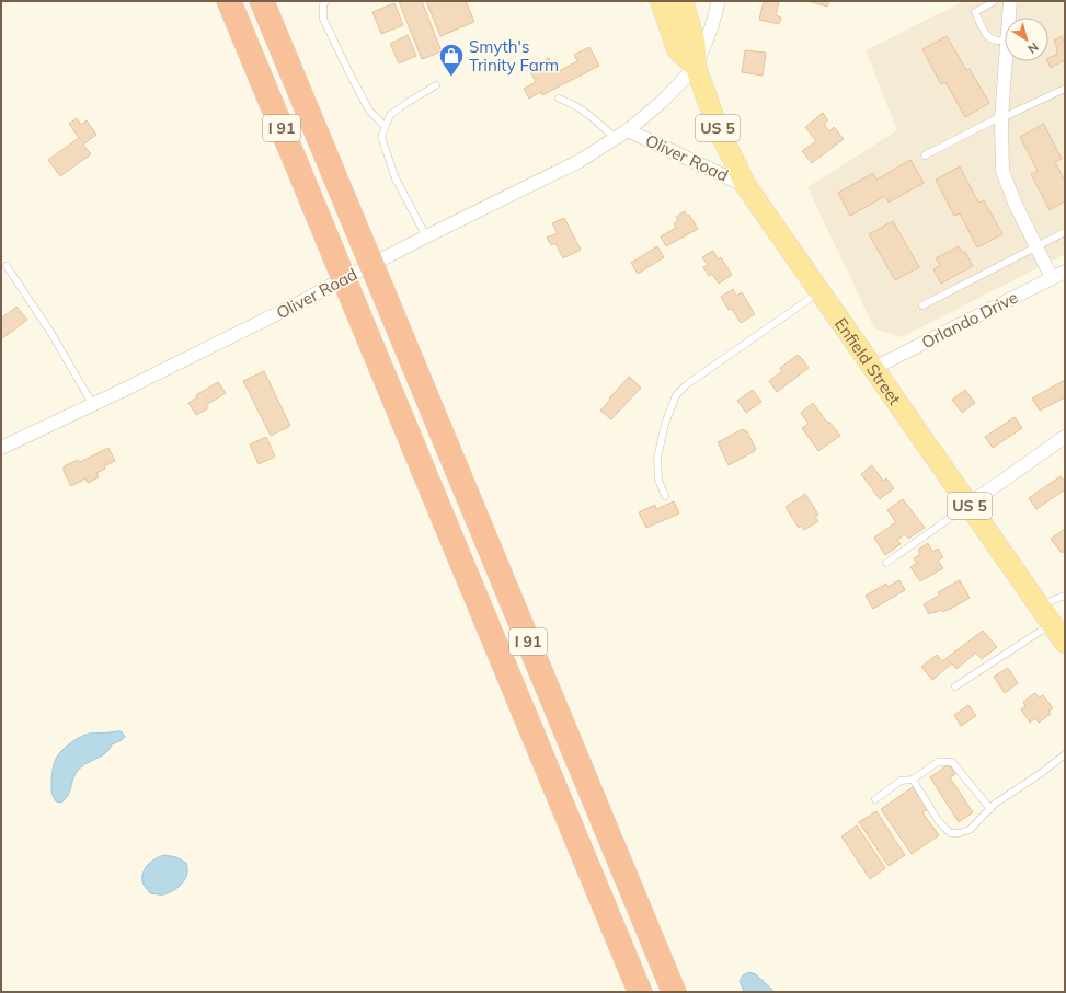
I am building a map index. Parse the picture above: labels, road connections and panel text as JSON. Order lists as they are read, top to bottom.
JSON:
{
  "streets": {
    "highway": ["I 91"],
    "main road": ["US 5", "Enfield Street"],
    "street": ["Oliver Road", "Orlando Drive"]
  },
  "crossings": [
    ["US 5", "Oliver Road"],
    ["US 5", "Enfield Street"],
    ["Oliver Road", "Enfield Street"],
    ["Orlando Drive", "Enfield Street"]
  ],
  "places": {
    "shop": ["Smyth's Trinity Farm"]
  },
  "north": "bottom right"
}
